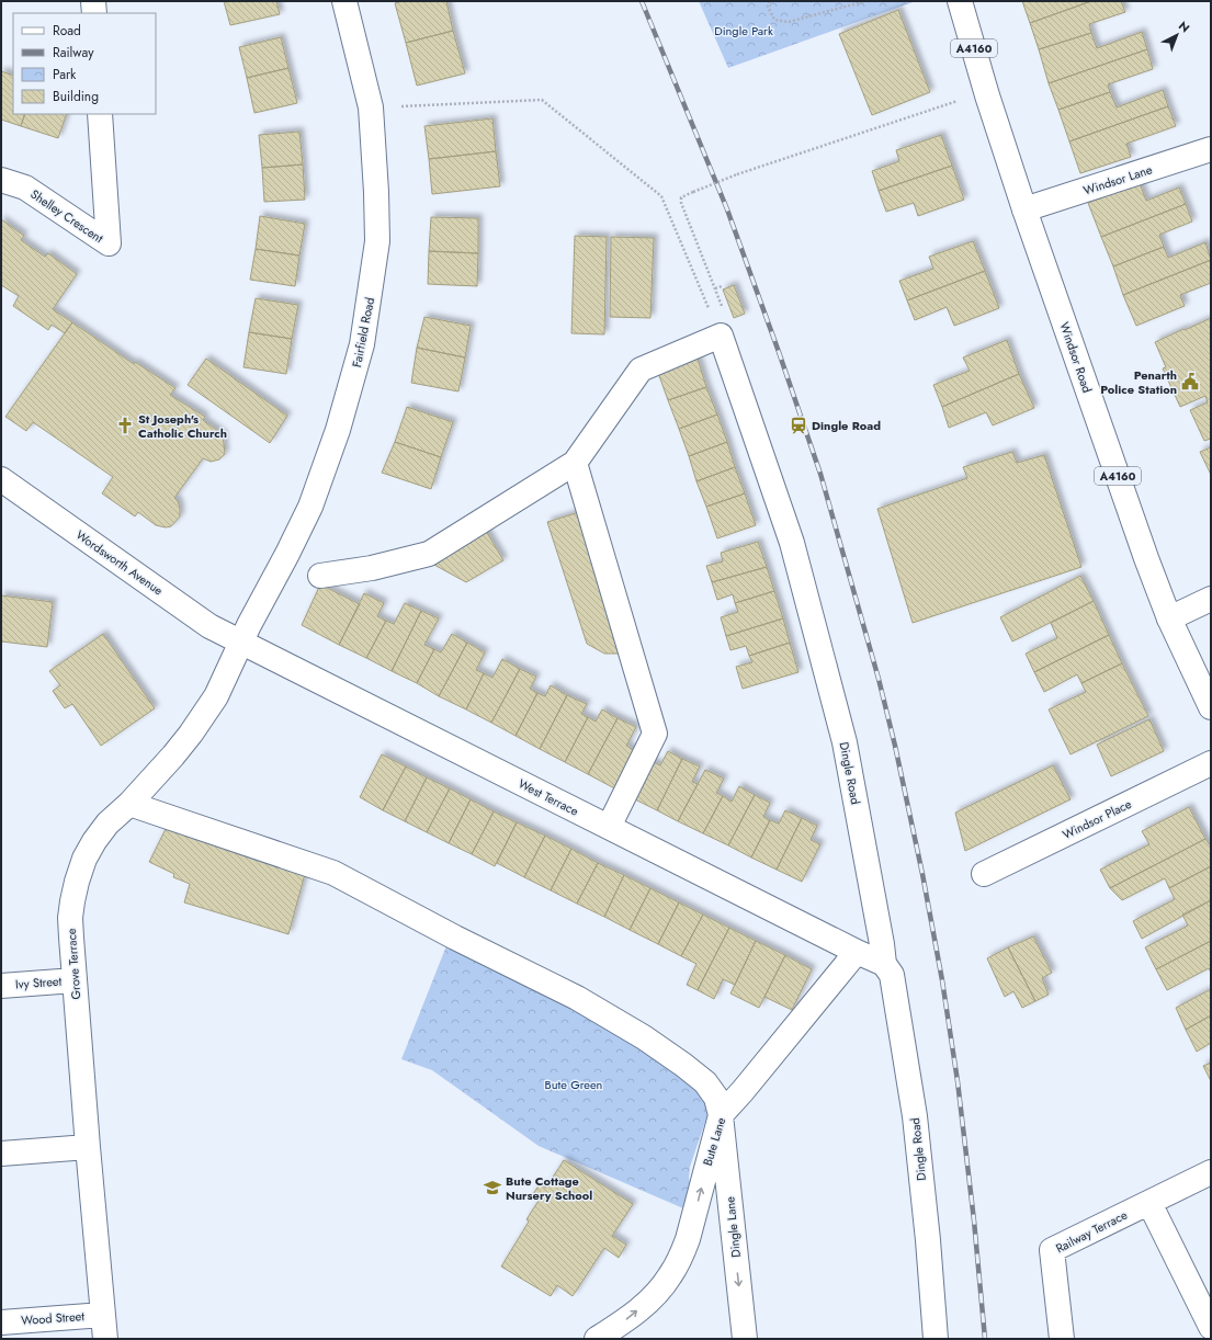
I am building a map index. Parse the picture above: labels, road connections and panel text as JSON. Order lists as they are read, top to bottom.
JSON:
{
  "streets": {
    "street": [
      "A4160",
      "Windsor Lane",
      "Shelley Crescent",
      "Fairfield Road",
      "Windsor Road",
      "Wordsworth Avenue",
      "Dingle Road",
      "West Terrace",
      "Windsor Place",
      "Grove Terrace",
      "Ivy Street",
      "Bute Lane",
      "Dingle Lane",
      "Railway Terrace",
      "Wood Street"
    ]
  },
  "crossings": [
    ["Windsor Lane", "Windsor Road"],
    ["Fairfield Road", "Wordsworth Avenue"],
    ["Fairfield Road", "West Terrace"],
    ["Fairfield Road", "Grove Terrace"],
    ["Wordsworth Avenue", "West Terrace"],
    ["Wordsworth Avenue", "Grove Terrace"],
    ["West Terrace", "Grove Terrace"],
    ["West Terrace", "Bute Lane"],
    ["Grove Terrace", "Ivy Street"],
    ["Grove Terrace", "Dingle Lane"],
    ["Grove Terrace", "Wood Street"],
    ["Bute Lane", "Dingle Lane"]
  ],
  "one_way": ["Bute Lane"],
  "parks": ["Dingle Park", "Bute Green"],
  "places": {
    "public building": ["Penarth Police Station"],
    "church": ["St Joseph's Catholic Church"],
    "station": ["Dingle Road"],
    "school or university": ["Bute Cottage Nursery School"]
  },
  "legend": [
    "Road",
    "Railway",
    "Park",
    "Building"
  ],
  "north": "top right"
}
